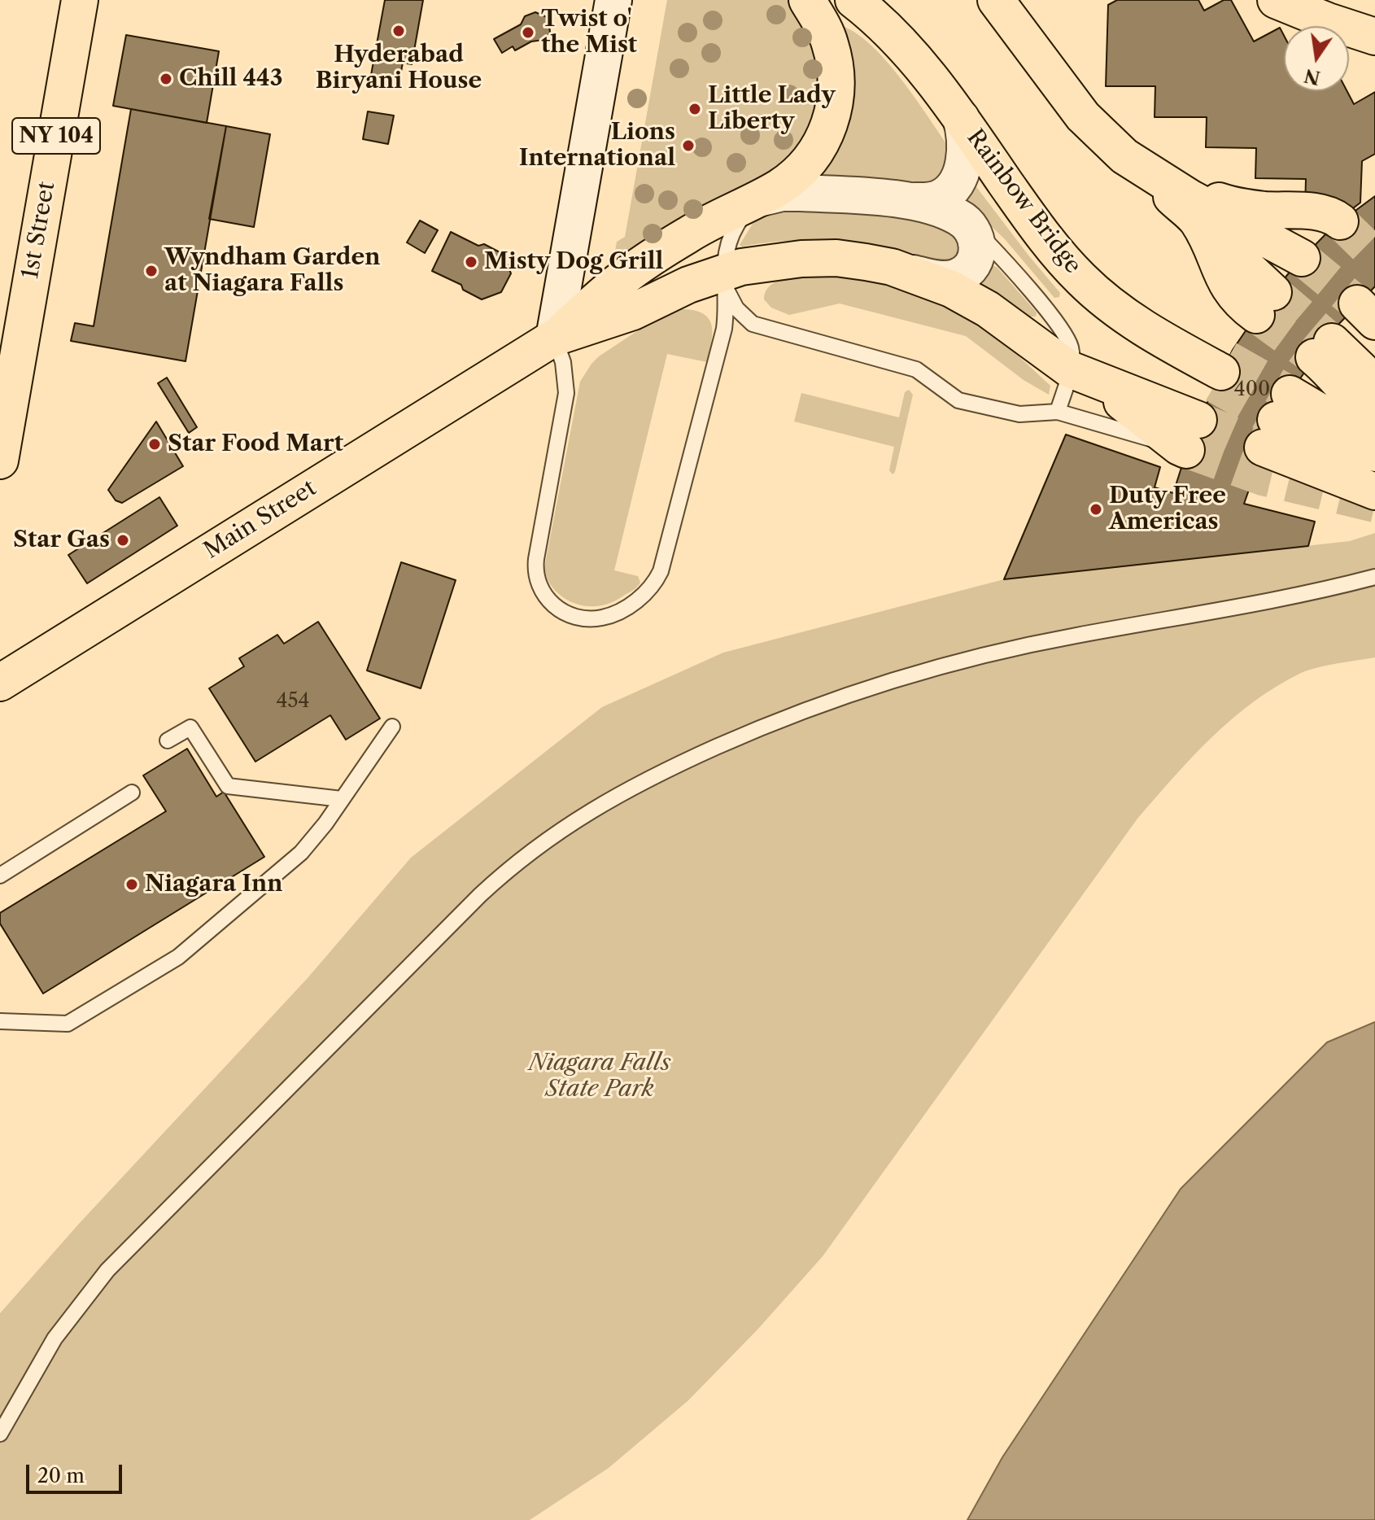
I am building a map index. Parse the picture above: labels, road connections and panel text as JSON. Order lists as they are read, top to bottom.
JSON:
{
  "streets": {
    "main road": [
      "NY 104",
      "Rainbow Bridge",
      "1st Street",
      "Main Street"
    ]
  },
  "parks": ["Niagara Falls State Park"],
  "places": [
    "Hyderabad Biryani House",
    "Twist o' the Mist",
    "Chill 443",
    "Little Lady Liberty",
    "Lions International",
    "Misty Dog Grill",
    "Wyndham Garden at Niagara Falls",
    "Star Food Mart",
    "Duty Free Americas",
    "Star Gas",
    "Niagara Inn"
  ],
  "house_numbers": ["400", "454"],
  "scale_bar": "20 m",
  "north": "bottom"
}
